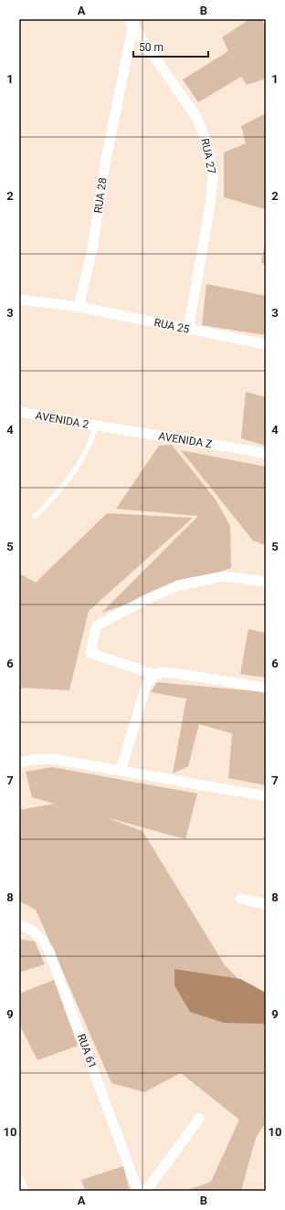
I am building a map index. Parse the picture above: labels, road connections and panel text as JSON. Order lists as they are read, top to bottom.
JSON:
{
  "streets": {
    "street": [
      "RUA 27",
      "RUA 28",
      "RUA 25",
      "AVENIDA 2",
      "AVENIDA Z",
      "RUA 61"
    ]
  },
  "crossings": [
    ["RUA 27", "RUA 28"],
    ["RUA 27", "RUA 25"],
    ["RUA 28", "RUA 25"],
    ["AVENIDA 2", "AVENIDA Z"]
  ],
  "scale_bar": "50 m",
  "grid": {
    "columns": ["A", "B"],
    "rows": [
      "1",
      "2",
      "3",
      "4",
      "5",
      "6",
      "7",
      "8",
      "9",
      "10"
    ]
  }
}
